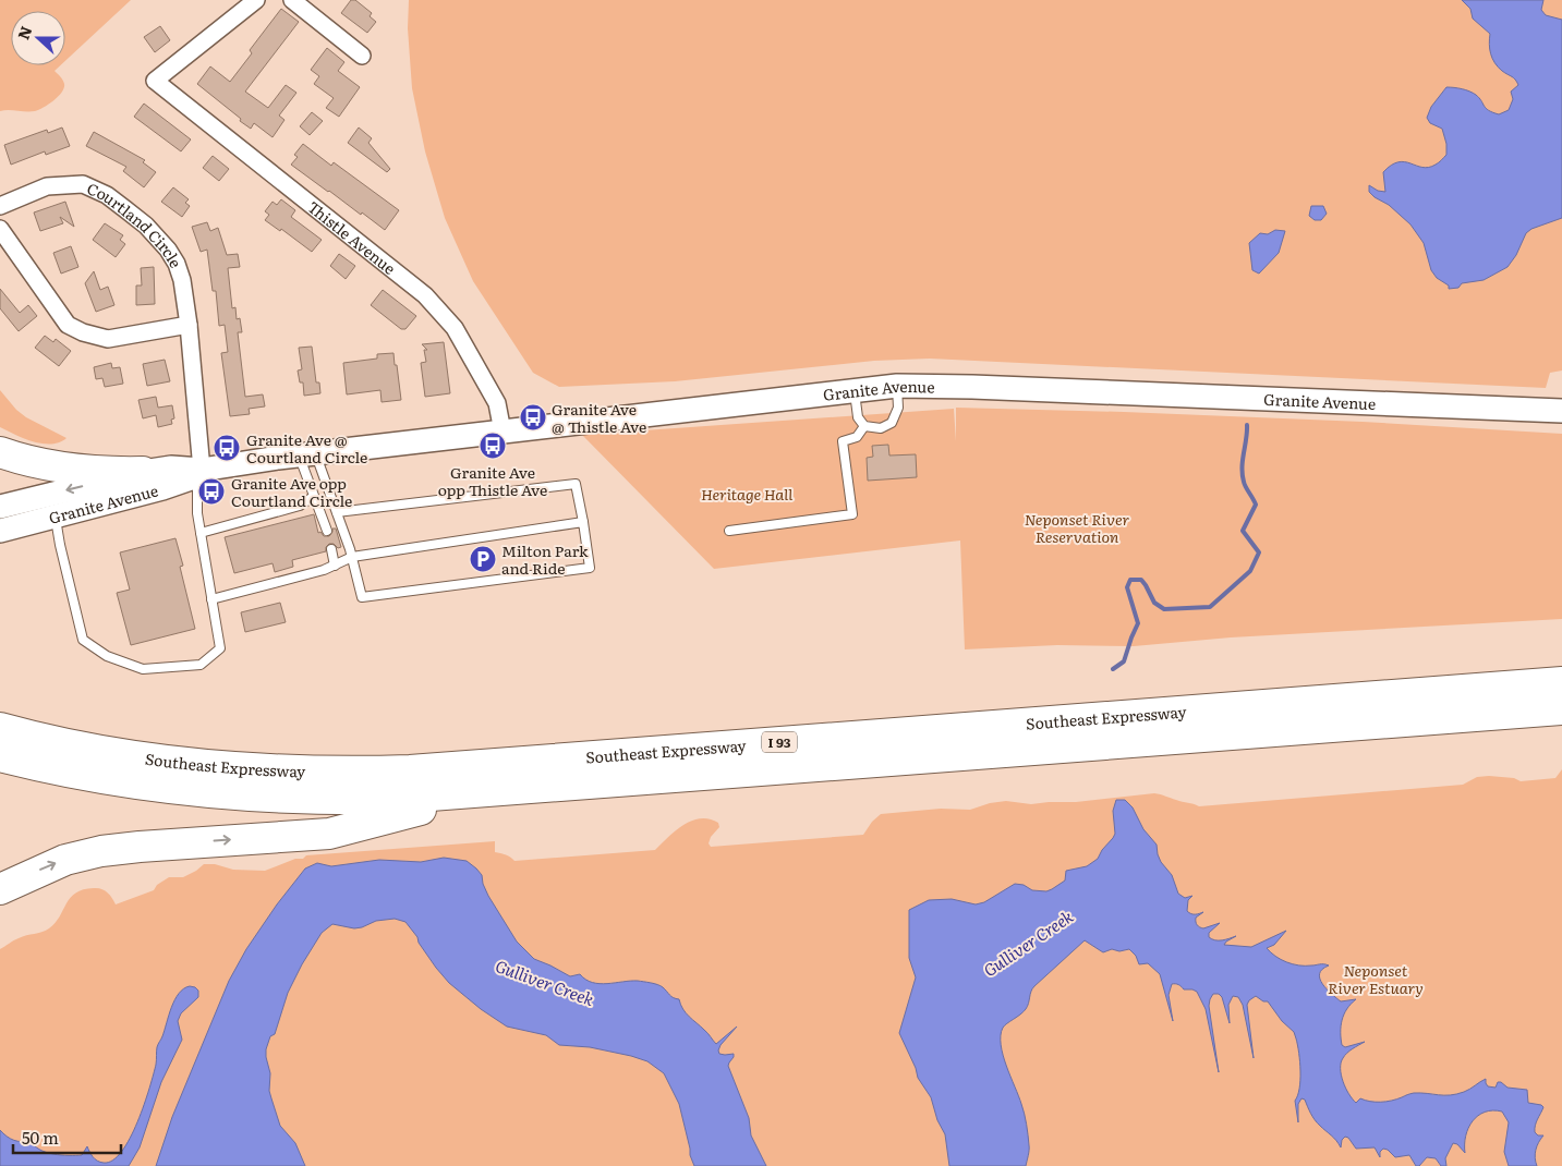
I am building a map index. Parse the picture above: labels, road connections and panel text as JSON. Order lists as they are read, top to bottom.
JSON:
{
  "streets": {
    "highway": ["Southeast Expressway", "I 93"],
    "main road": ["Granite Avenue"],
    "street": ["Courtland Circle", "Thistle Avenue"]
  },
  "crossings": [
    ["Courtland Circle", "Granite Avenue"],
    ["Thistle Avenue", "Granite Avenue"]
  ],
  "water": ["Gulliver Creek"],
  "parks": ["Heritage Hall", "Neponset River Reservation", "Neponset River Estuary"],
  "places": {
    "bus stop": [
      "Granite Ave @ Thistle Ave",
      "Granite Ave opp Thistle Ave",
      "Granite Ave @ Courtland Circle",
      "Granite Ave opp Courtland Circle"
    ],
    "parking": ["Milton Park and Ride"]
  },
  "scale_bar": "50 m",
  "north": "left"
}
